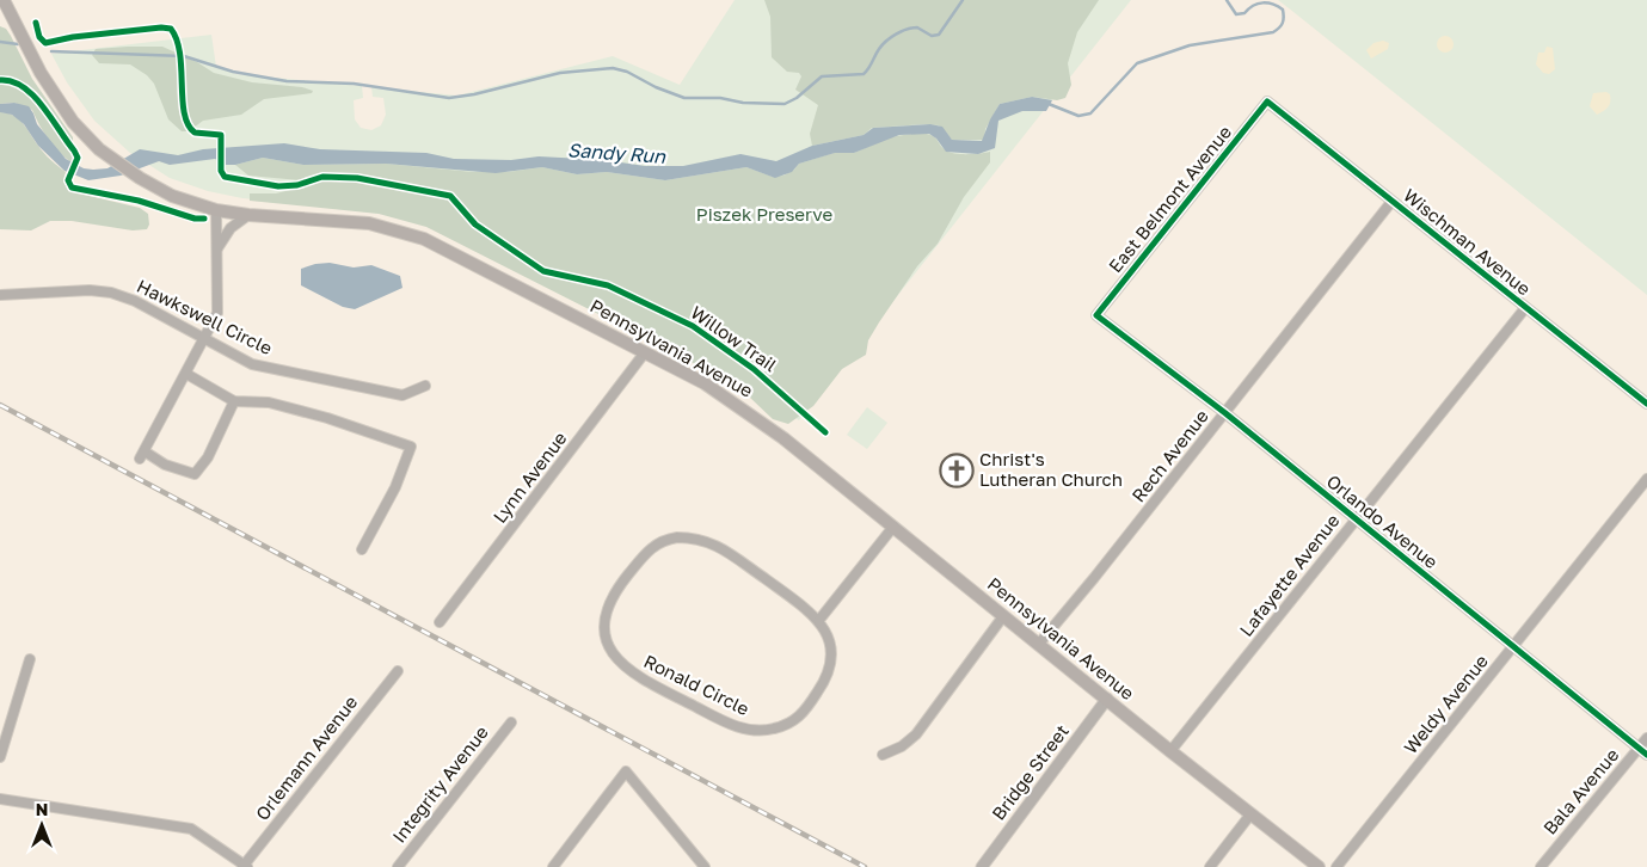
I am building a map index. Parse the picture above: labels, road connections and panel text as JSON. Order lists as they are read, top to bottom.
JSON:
{
  "streets": {
    "main road": ["Pennsylvania Avenue"],
    "street": [
      "East Belmont Avenue",
      "Wischman Avenue",
      "Hawkswell Circle",
      "Rech Avenue",
      "Lynn Avenue",
      "Orlando Avenue",
      "Lafayette Avenue",
      "Ronald Circle",
      "Weldy Avenue",
      "Orlemann Avenue",
      "Bridge Street",
      "Integrity Avenue",
      "Bala Avenue"
    ],
    "cycle path": ["Willow Trail"]
  },
  "crossings": [
    ["East Belmont Avenue", "Wischman Avenue"],
    ["East Belmont Avenue", "Orlando Avenue"],
    ["Wischman Avenue", "Rech Avenue"],
    ["Wischman Avenue", "Lafayette Avenue"],
    ["Pennsylvania Avenue", "Rech Avenue"],
    ["Pennsylvania Avenue", "Lynn Avenue"],
    ["Pennsylvania Avenue", "Lafayette Avenue"],
    ["Pennsylvania Avenue", "Bridge Street"],
    ["Rech Avenue", "Orlando Avenue"],
    ["Orlando Avenue", "Lafayette Avenue"],
    ["Orlando Avenue", "Weldy Avenue"],
    ["Orlando Avenue", "Bala Avenue"]
  ],
  "water": ["Sandy Run"],
  "parks": ["Piszek Preserve"],
  "places": {
    "church": ["Christ's Lutheran Church"]
  },
  "north": "top"
}
